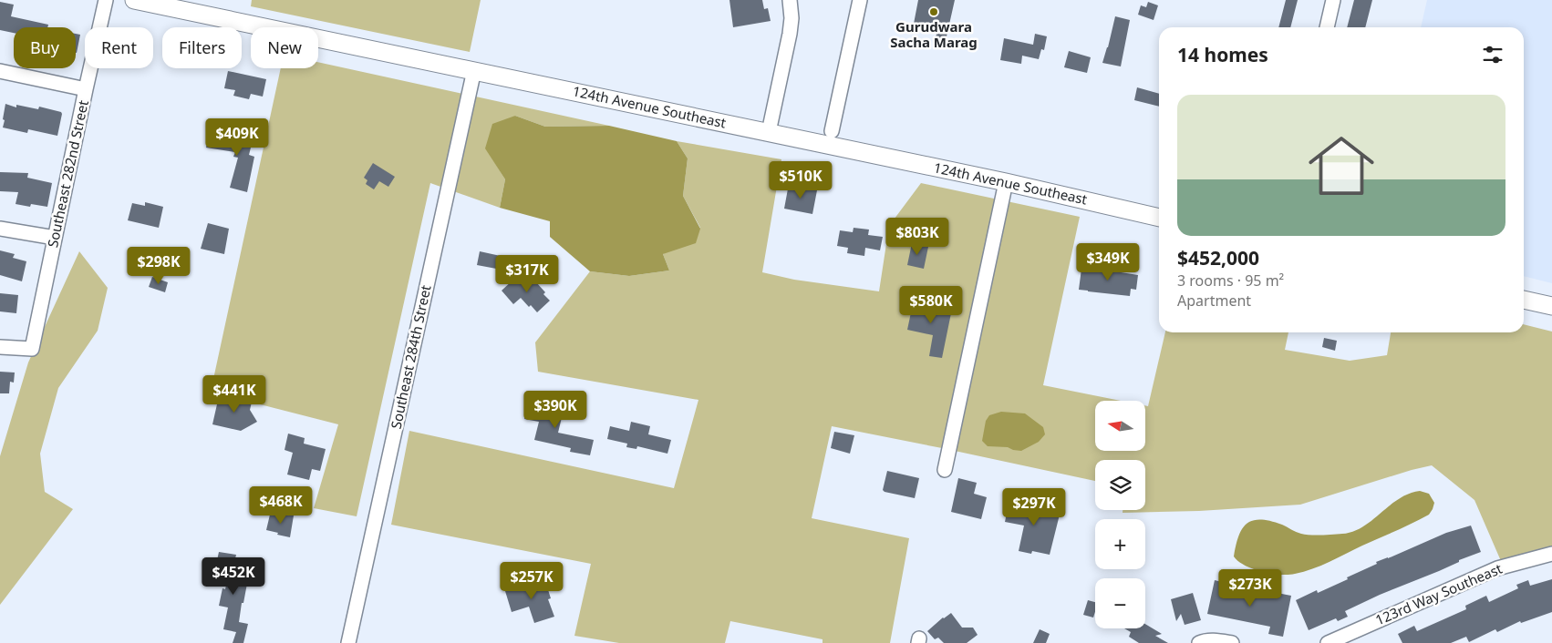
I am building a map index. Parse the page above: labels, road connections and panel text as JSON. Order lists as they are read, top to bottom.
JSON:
{
  "streets": {
    "street": [
      "124th Avenue Southeast",
      "Southeast 282nd Street",
      "Southeast 284th Street",
      "123rd Way Southeast"
    ]
  },
  "crossings": [
    ["124th Avenue Southeast", "Southeast 284th Street"]
  ],
  "places": ["Gurudwara Sacha Marag"],
  "north": "left",
  "page": {
    "chip": [
      "Buy",
      "Rent",
      "Filters",
      "New"
    ],
    "heading": "14 homes",
    "list": [
      {
        "name": "$452,000",
        "note": "3 rooms · 95 m² · Apartment"
      }
    ],
    "price": [
      "$409K",
      "$510K",
      "$803K",
      "$349K",
      "$298K",
      "$317K",
      "$580K",
      "$441K",
      "$390K",
      "$468K",
      "$297K",
      "$452K",
      "$257K",
      "$273K"
    ],
    "map_buttons": ["+", "−"]
  }
}
